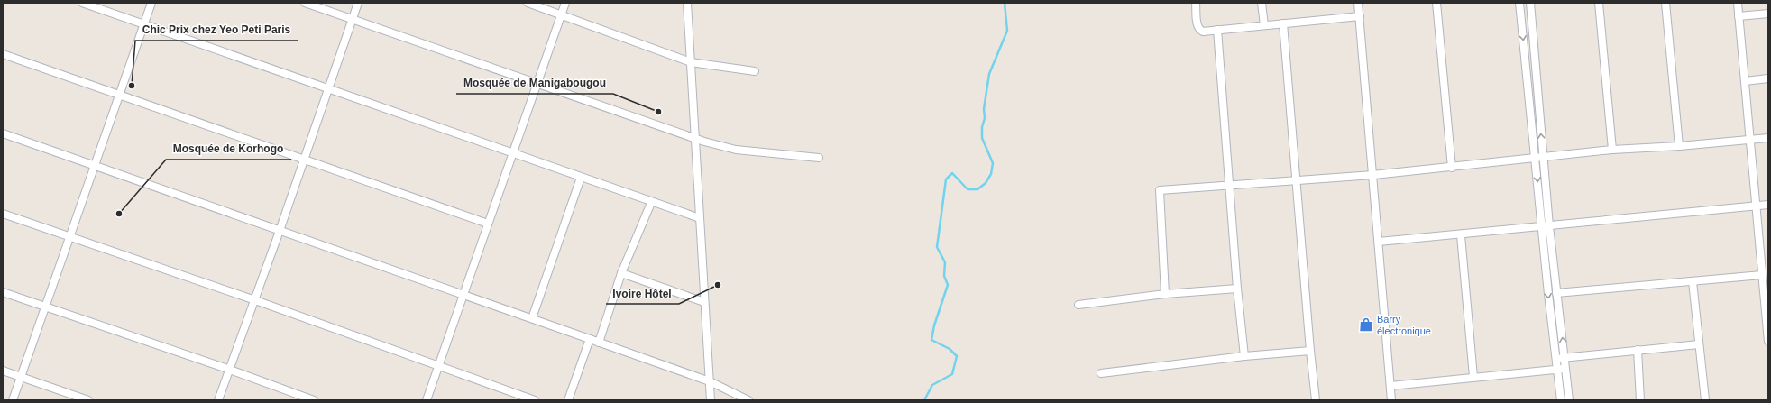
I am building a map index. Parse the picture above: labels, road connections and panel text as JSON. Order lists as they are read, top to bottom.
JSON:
{
  "places": {
    "other": [
      "Chic Prix chez Yeo Peti Paris",
      "Mosquée de Manigabougou",
      "Mosquée de Korhogo",
      "Ivoire Hôtel"
    ],
    "shop": ["Barry électronique"]
  }
}
